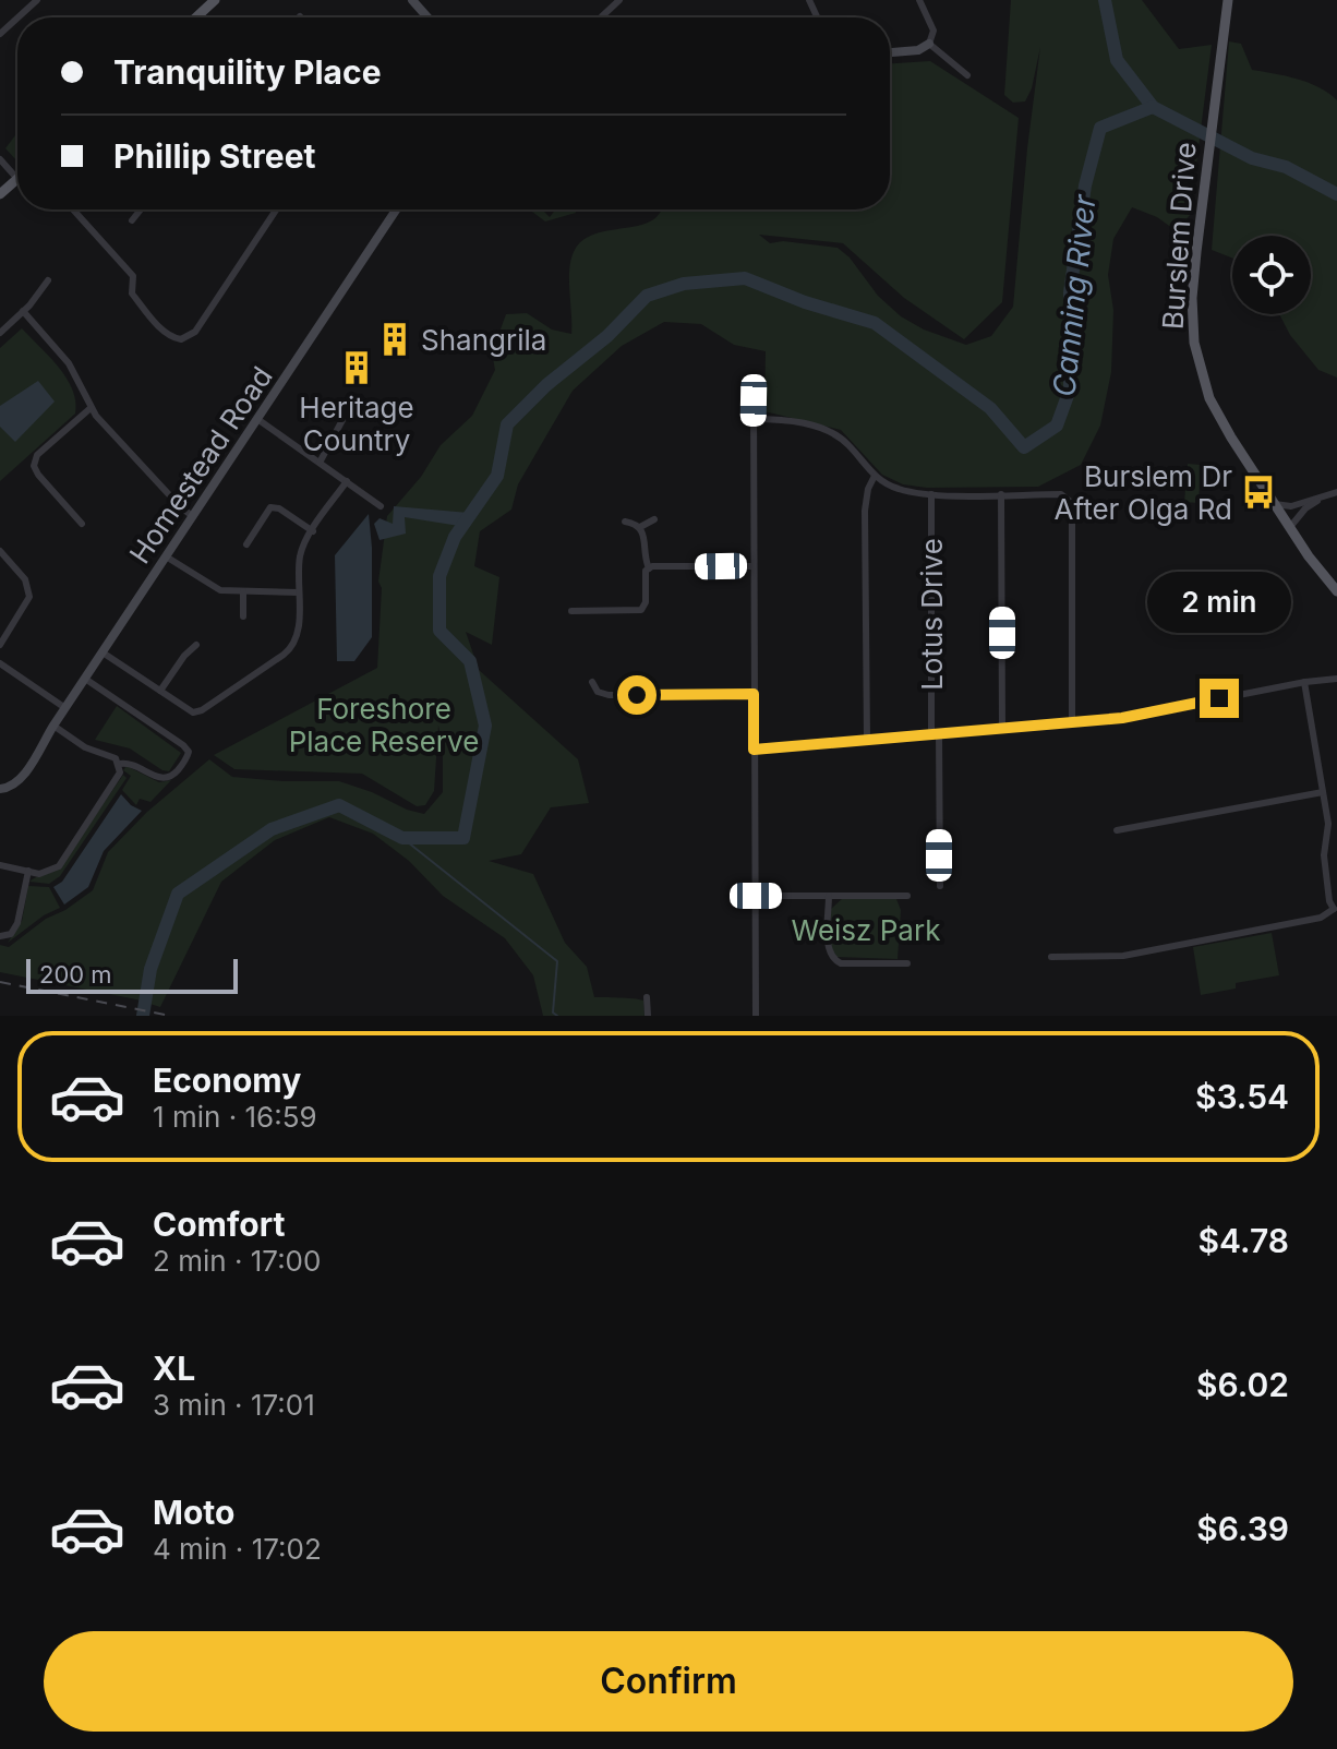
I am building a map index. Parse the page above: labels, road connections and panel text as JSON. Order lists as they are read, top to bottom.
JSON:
{
  "streets": {
    "main road": ["Burslem Drive"],
    "street": ["Homestead Road", "Lotus Drive"]
  },
  "water": ["Canning River"],
  "parks": ["Foreshore Place Reserve", "Weisz Park"],
  "places": {
    "building": ["Shangrila", "Heritage Country"],
    "bus stop": ["Burslem Dr After Olga Rd"]
  },
  "scale_bar": "200 m",
  "page": {
    "banner": ["Tranquility Place", "Phillip Street"],
    "bubble": "2 min",
    "scale": "200 m",
    "list": [
      {
        "name": "Economy",
        "note": "1 min · 16:59",
        "value": "$3.54"
      },
      {
        "name": "Comfort",
        "note": "2 min · 17:00",
        "value": "$4.78"
      },
      {
        "name": "XL",
        "note": "3 min · 17:01",
        "value": "$6.02"
      },
      {
        "name": "Moto",
        "note": "4 min · 17:02",
        "value": "$6.39"
      }
    ],
    "buttons": "Confirm"
  }
}
